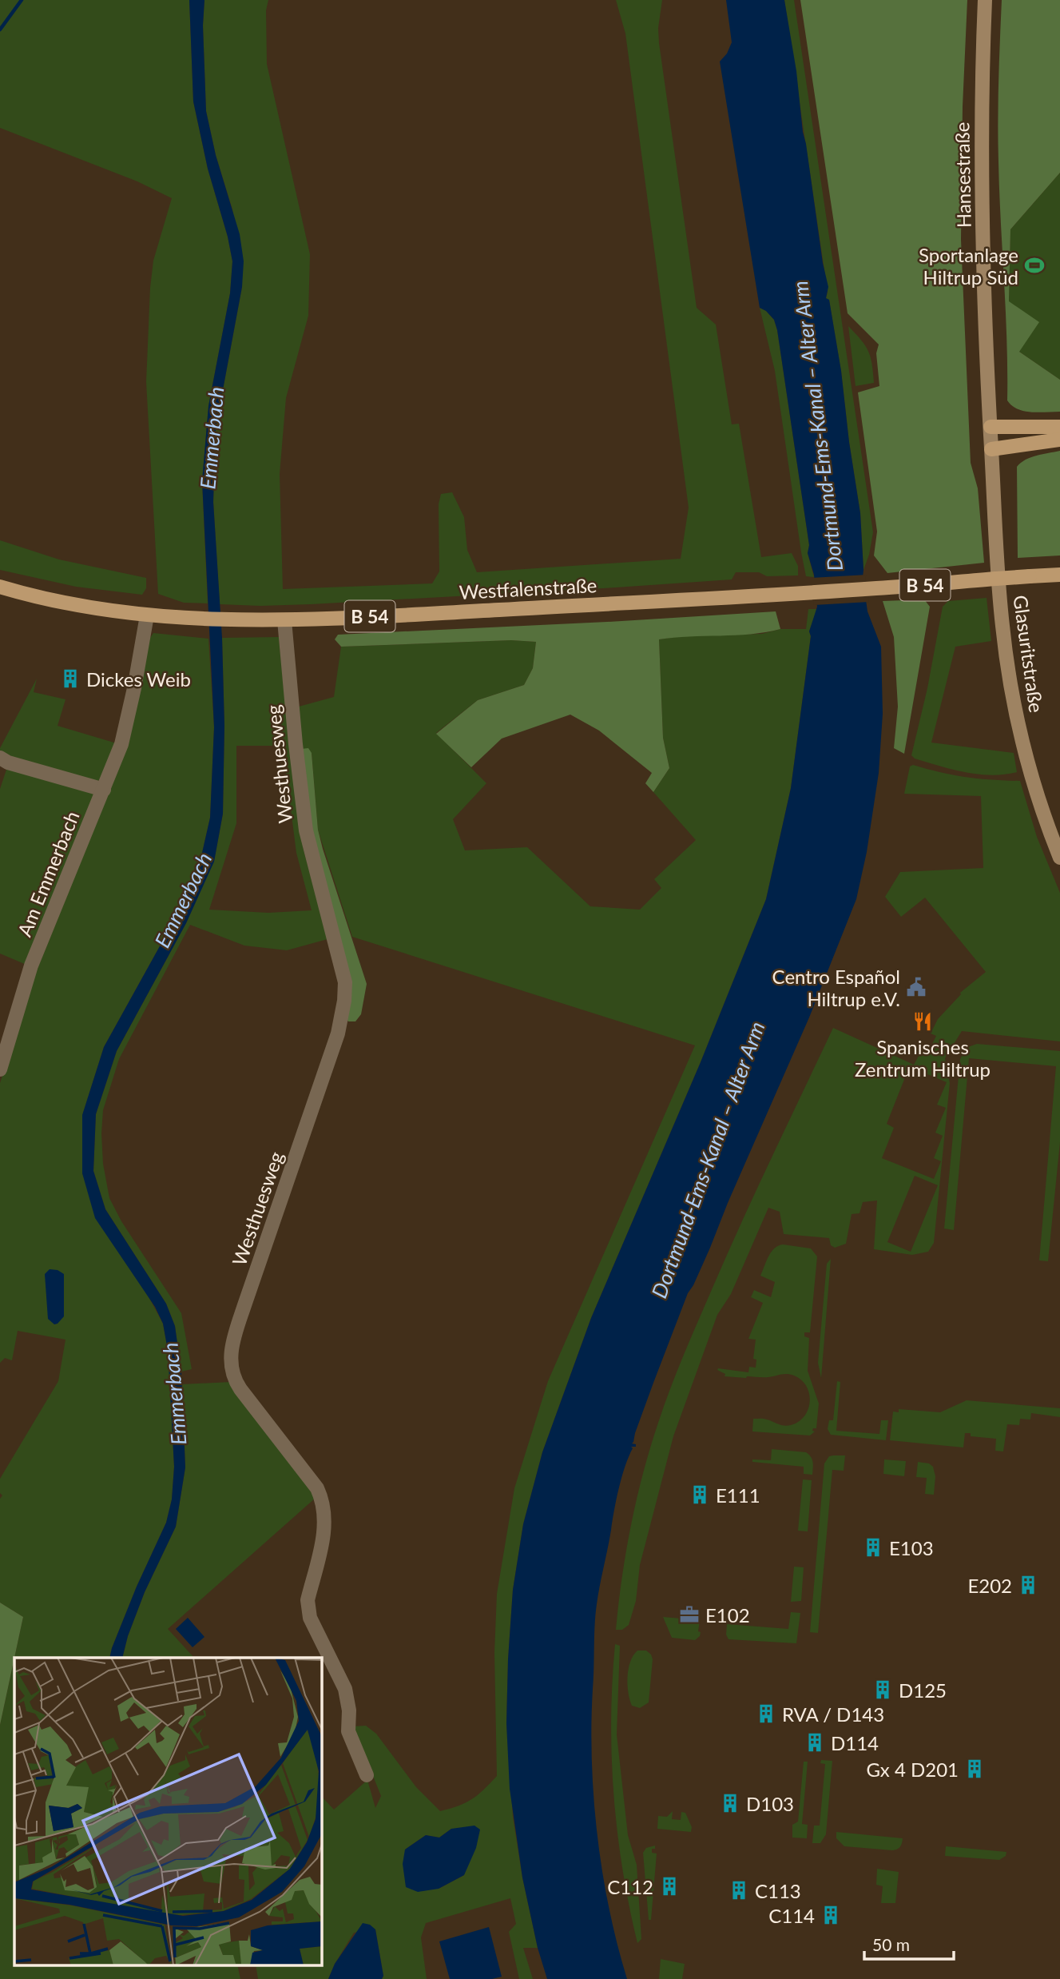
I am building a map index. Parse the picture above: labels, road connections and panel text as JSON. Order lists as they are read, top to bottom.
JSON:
{
  "streets": {
    "main road": [
      "Hansestraße",
      "B 54",
      "Westfalenstraße",
      "Glasuritstraße"
    ],
    "street": ["Westhuesweg", "Am Emmerbach"]
  },
  "crossings": [
    ["Hansestraße", "Glasuritstraße"],
    ["Westfalenstraße", "Westhuesweg"],
    ["Westfalenstraße", "Am Emmerbach"]
  ],
  "water": ["Dortmund-Ems-Kanal – Alter Arm", "Emmerbach"],
  "places": {
    "sports": ["Sportanlage Hiltrup Süd"],
    "building": [
      "Dickes Weib",
      "E111",
      "E103",
      "E202",
      "D125",
      "RVA / D143",
      "D114",
      "Gx 4 D201",
      "D103",
      "C112",
      "C113",
      "C114"
    ],
    "public building": ["Centro Español Hiltrup e.V."],
    "restaurant": ["Spanisches Zentrum Hiltrup"],
    "office": ["E102"]
  },
  "scale_bar": "50 m"
}
